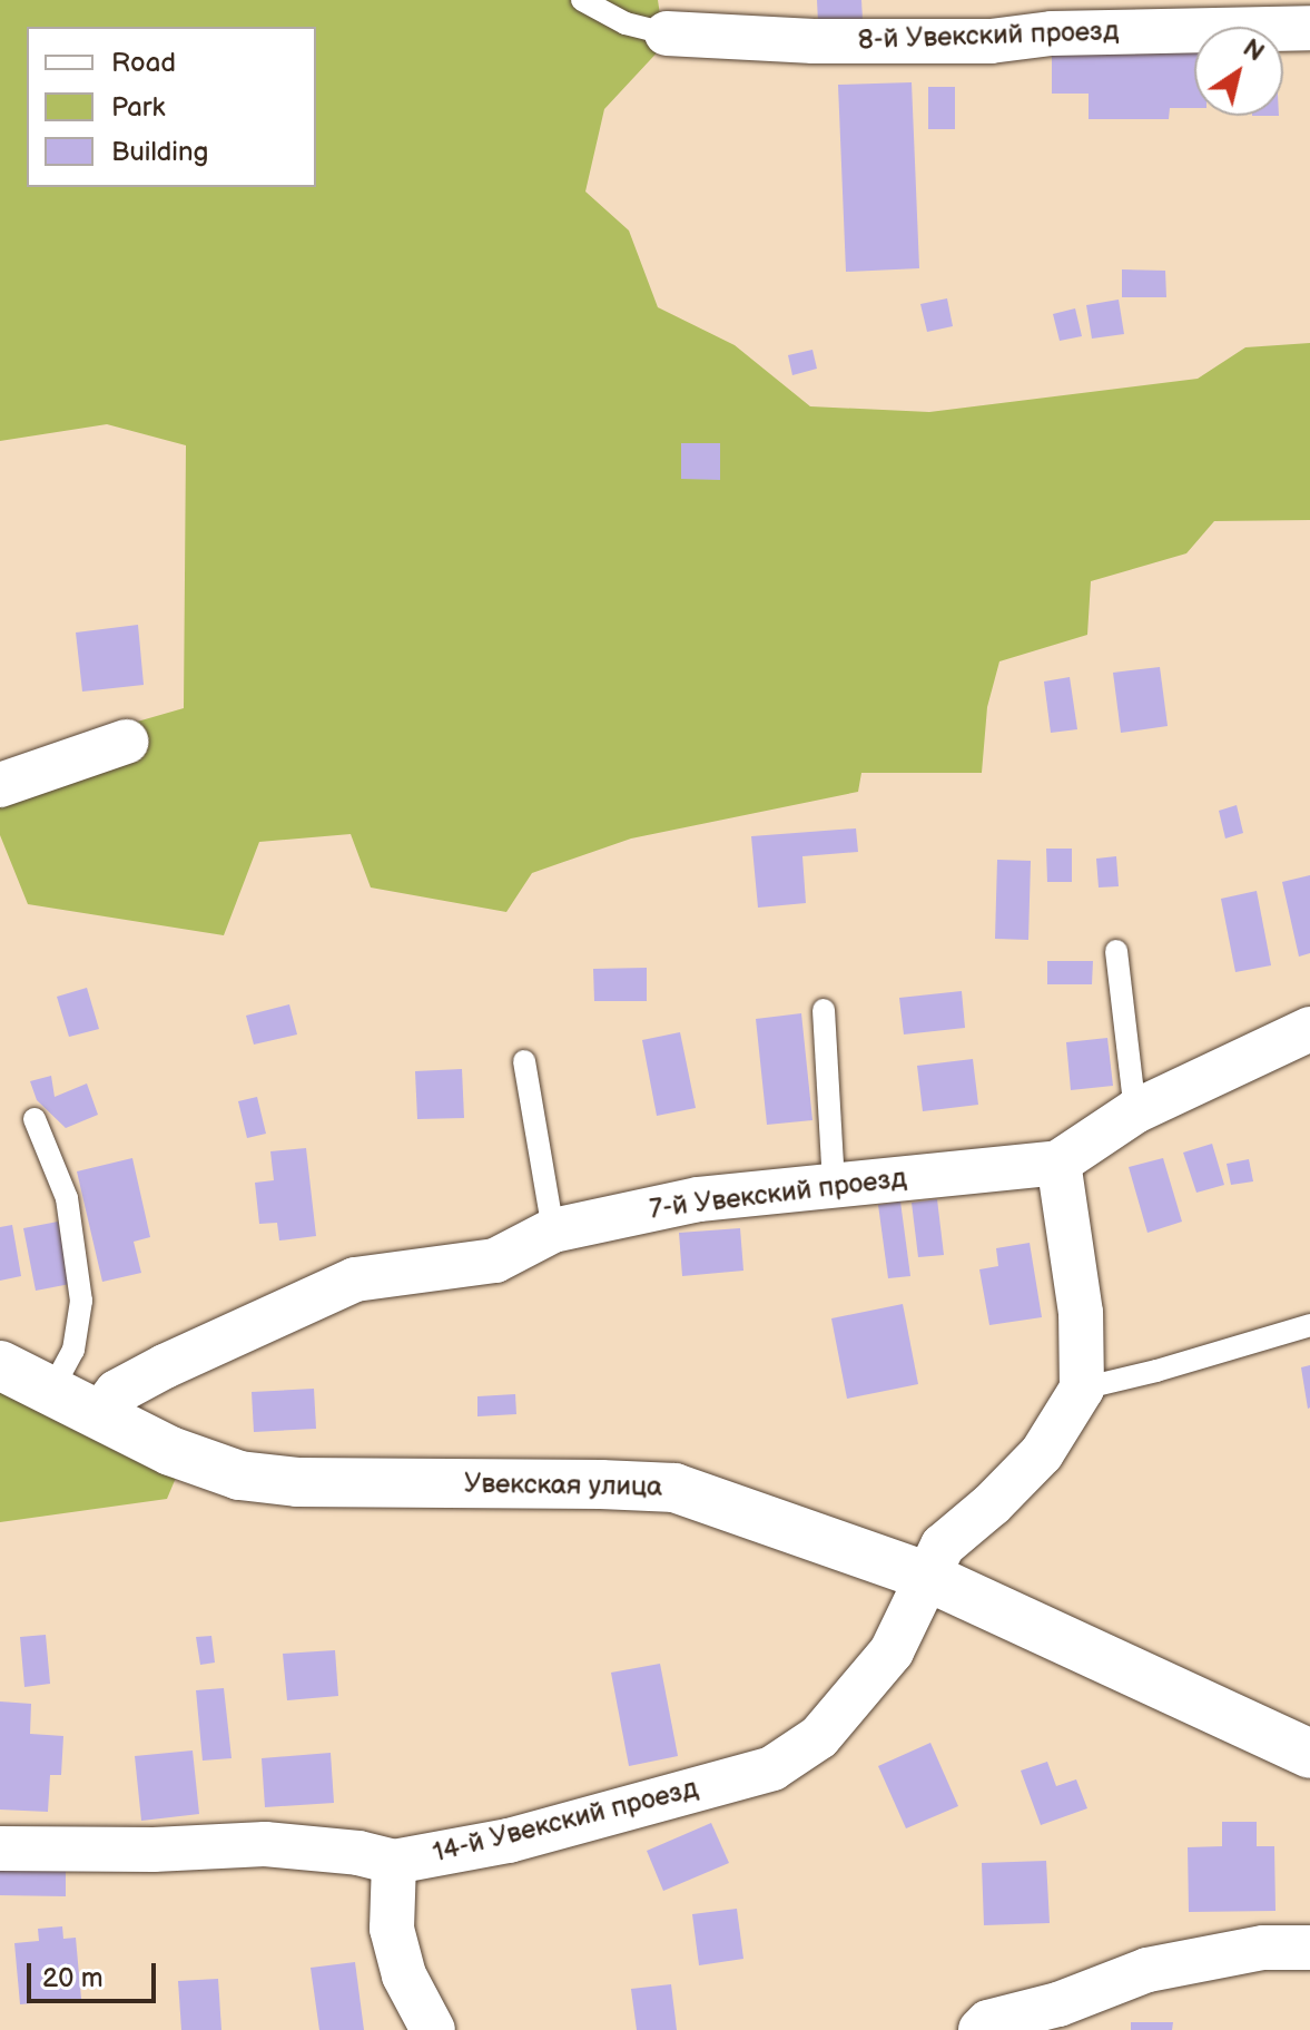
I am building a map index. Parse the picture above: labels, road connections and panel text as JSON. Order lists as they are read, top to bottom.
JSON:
{
  "streets": {
    "street": [
      "8-й Увекский проезд",
      "7-й Увекский проезд",
      "Увекская улица",
      "14-й Увекский проезд"
    ]
  },
  "crossings": [
    ["7-й Увекский проезд", "Увекская улица"],
    ["Увекская улица", "14-й Увекский проезд"]
  ],
  "legend": ["Road", "Park", "Building"],
  "scale_bar": "20 m",
  "north": "top right"
}
